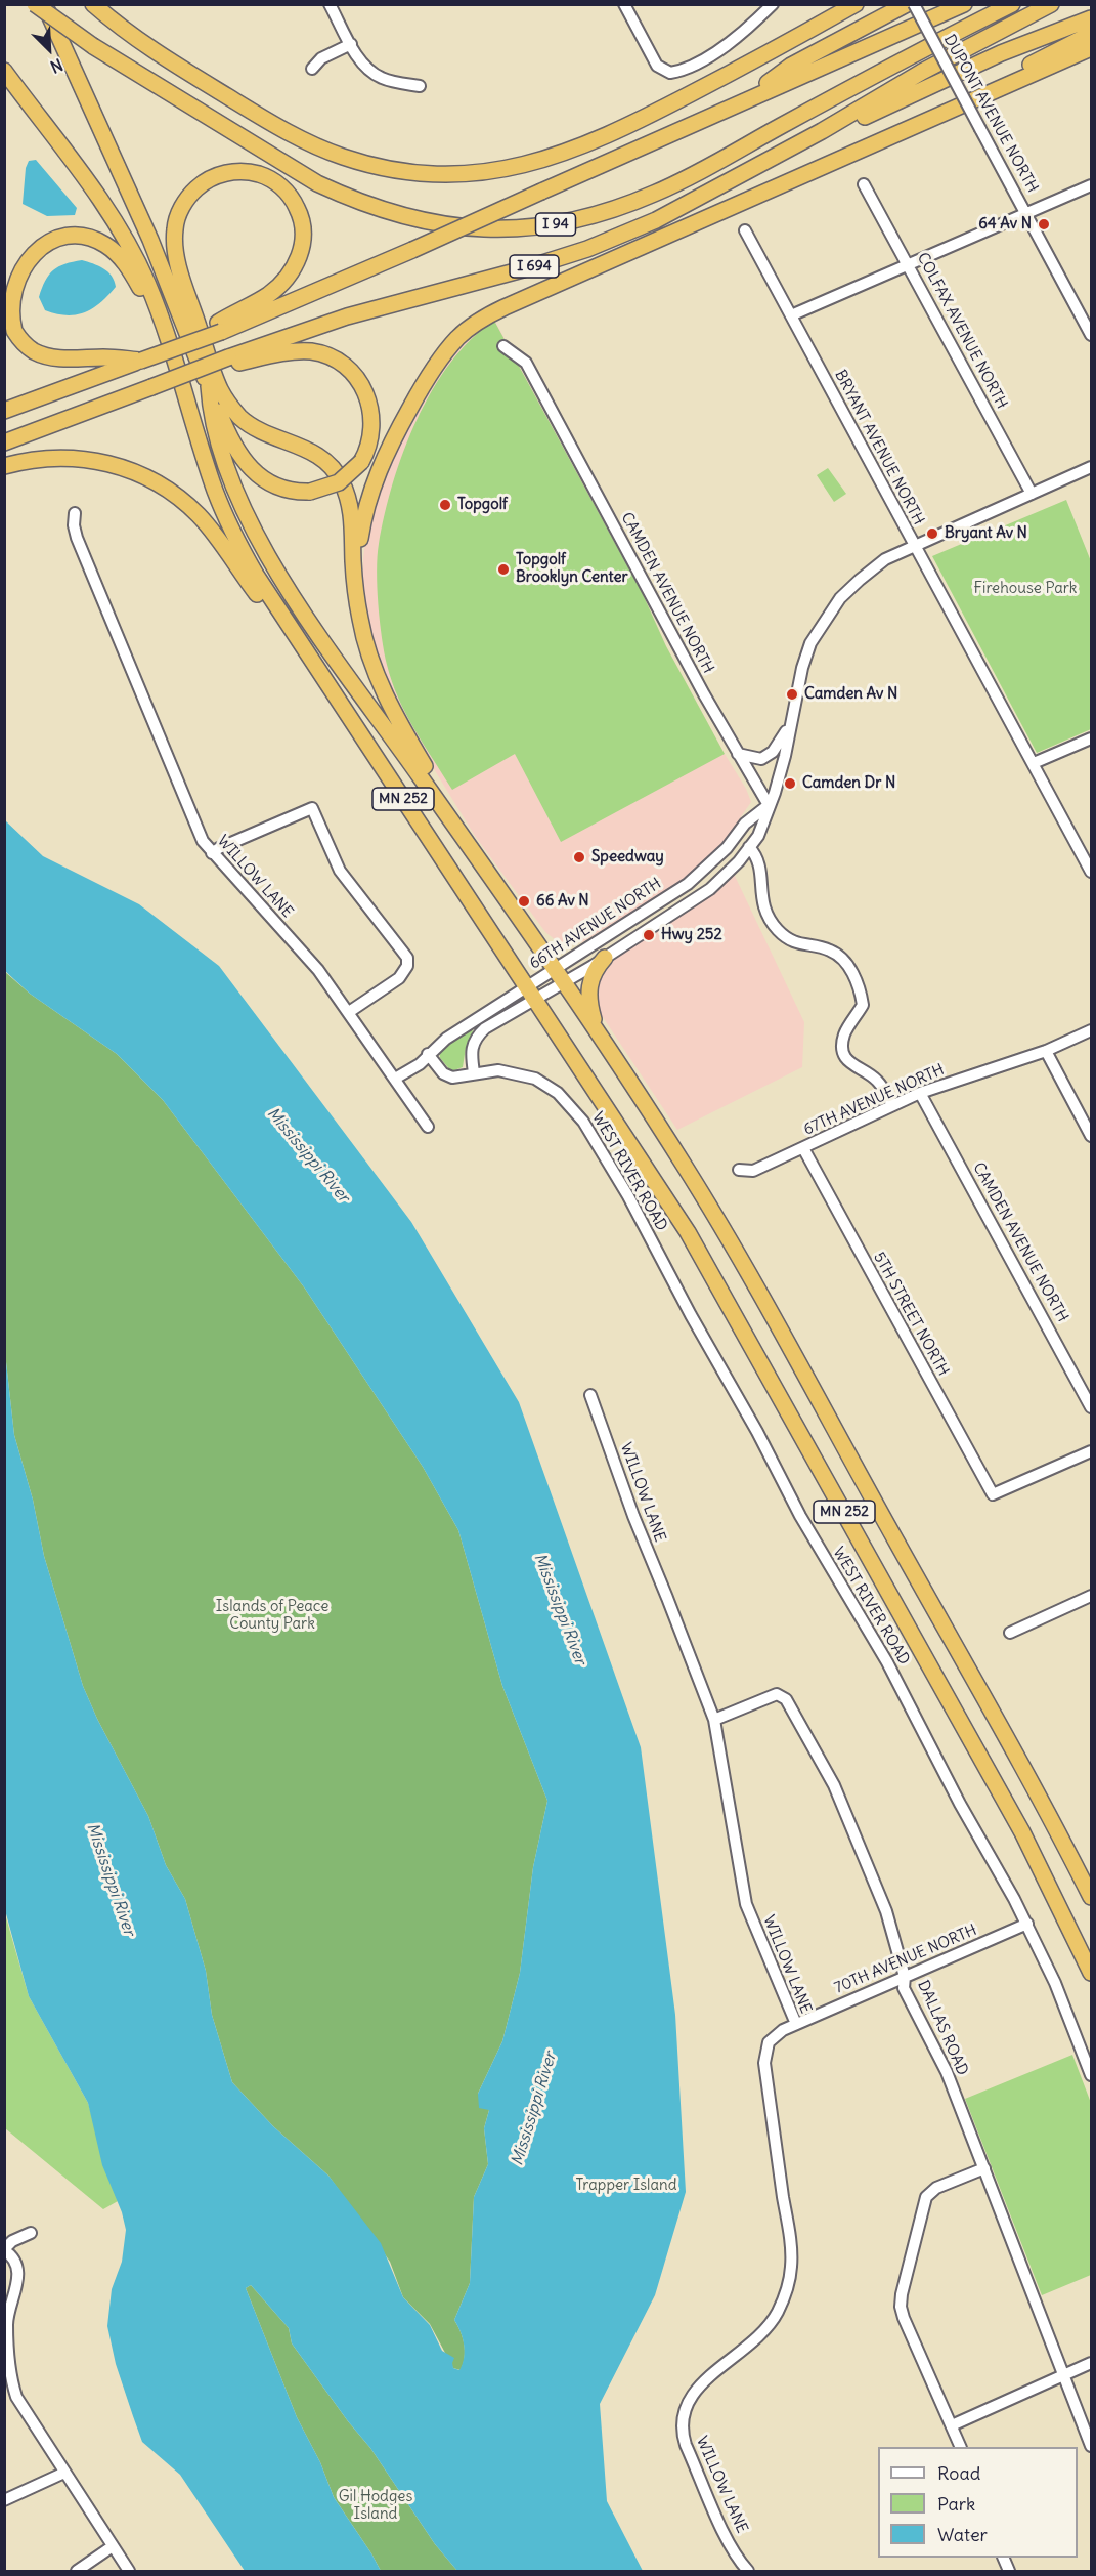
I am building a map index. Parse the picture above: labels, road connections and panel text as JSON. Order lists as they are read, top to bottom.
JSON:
{
  "streets": {
    "highway": ["I 94", "I 694", "MN 252"],
    "street": [
      "DUPONT AVENUE NORTH",
      "COLFAX AVENUE NORTH",
      "BRYANT AVENUE NORTH",
      "CAMDEN AVENUE NORTH",
      "WILLOW LANE",
      "66TH AVENUE NORTH",
      "67TH AVENUE NORTH",
      "WEST RIVER ROAD",
      "5TH STREET NORTH",
      "70TH AVENUE NORTH",
      "DALLAS ROAD"
    ]
  },
  "crossings": [
    ["COLFAX AVENUE NORTH", "66TH AVENUE NORTH"],
    ["BRYANT AVENUE NORTH", "66TH AVENUE NORTH"],
    ["CAMDEN AVENUE NORTH", "66TH AVENUE NORTH"],
    ["CAMDEN AVENUE NORTH", "67TH AVENUE NORTH"],
    ["MN 252", "66TH AVENUE NORTH"],
    ["WILLOW LANE", "66TH AVENUE NORTH"],
    ["WILLOW LANE", "70TH AVENUE NORTH"],
    ["WILLOW LANE", "DALLAS ROAD"],
    ["66TH AVENUE NORTH", "WEST RIVER ROAD"],
    ["67TH AVENUE NORTH", "5TH STREET NORTH"],
    ["WEST RIVER ROAD", "70TH AVENUE NORTH"],
    ["70TH AVENUE NORTH", "DALLAS ROAD"]
  ],
  "water": ["Mississippi River"],
  "parks": [
    "Firehouse Park",
    "Islands of Peace County Park",
    "Trapper Island",
    "Gil Hodges Island"
  ],
  "places": [
    "64 Av N",
    "Topgolf",
    "Bryant Av N",
    "Topgolf Brooklyn Center",
    "Camden Av N",
    "Camden Dr N",
    "Speedway",
    "66 Av N",
    "Hwy 252"
  ],
  "legend": ["Road", "Park", "Water"],
  "north": "bottom right"
}
